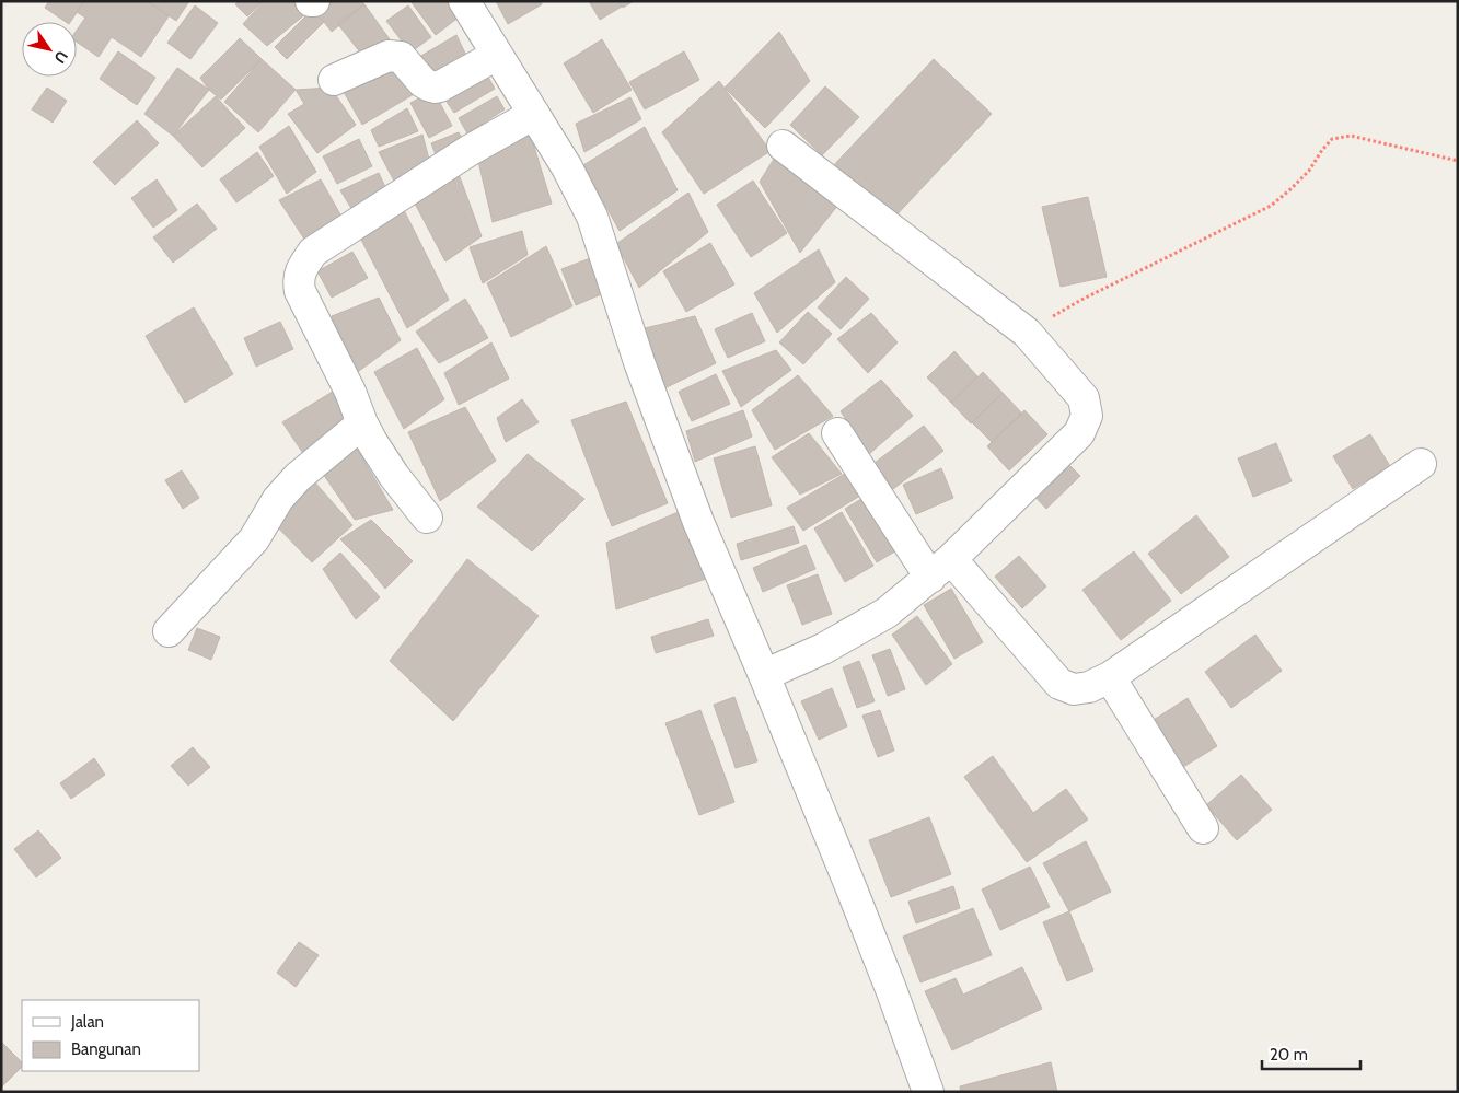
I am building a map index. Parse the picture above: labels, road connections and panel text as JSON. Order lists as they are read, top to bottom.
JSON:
{
  "legend": ["Jalan", "Bangunan"],
  "scale_bar": "20 m",
  "north": "bottom right"
}
